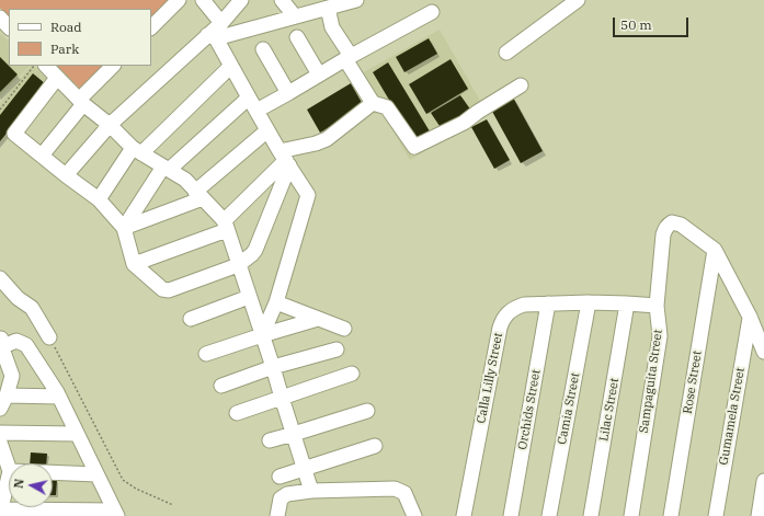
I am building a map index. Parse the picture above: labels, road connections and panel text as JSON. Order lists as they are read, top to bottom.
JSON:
{
  "streets": {
    "street": [
      "Calla Lilly Street",
      "Sampaguita Street",
      "Rose Street",
      "Camia Street",
      "Orchids Street",
      "Lilac Street",
      "Gumamela Street"
    ]
  },
  "crossings": [
    ["Calla Lilly Street", "Sampaguita Street"],
    ["Calla Lilly Street", "Camia Street"],
    ["Calla Lilly Street", "Orchids Street"],
    ["Calla Lilly Street", "Lilac Street"],
    ["Sampaguita Street", "Rose Street"]
  ],
  "legend": ["Road", "Park"],
  "scale_bar": "50 m",
  "north": "left"
}
